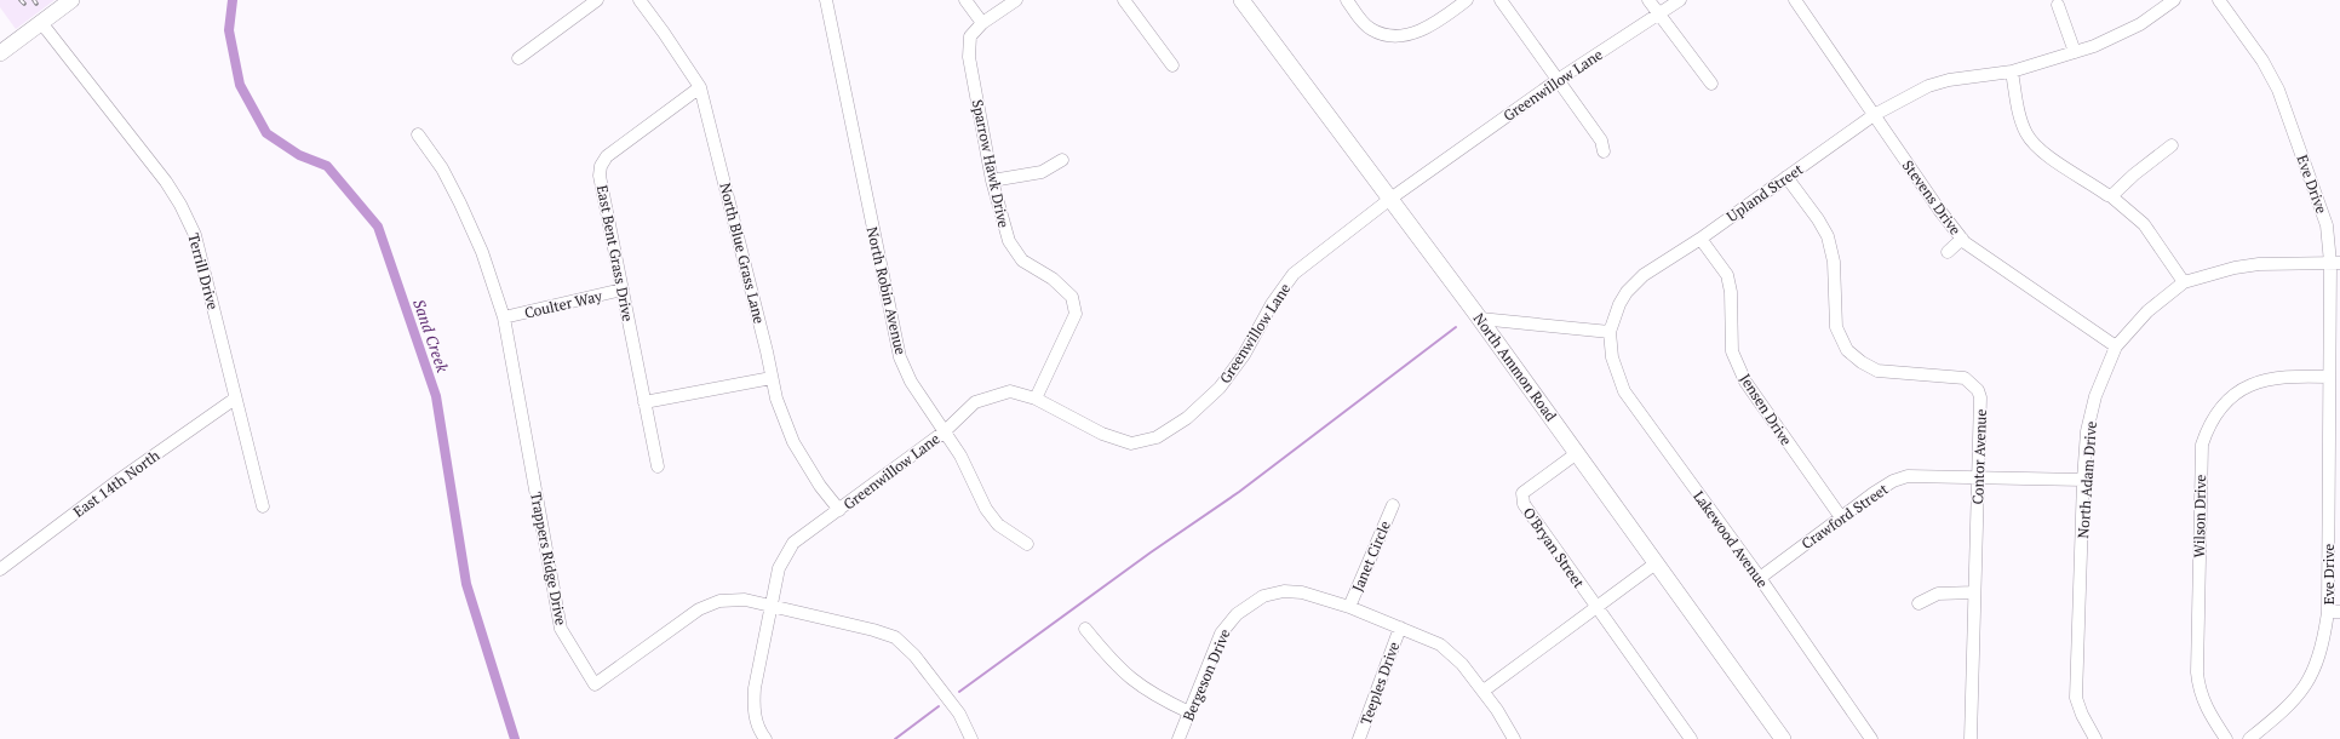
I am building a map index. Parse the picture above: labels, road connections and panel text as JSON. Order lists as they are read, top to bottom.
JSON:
{
  "streets": {
    "main road": ["North Ammon Road"],
    "street": [
      "Greenwillow Lane",
      "Sparrow Hawk Drive",
      "Eve Drive",
      "Upland Street",
      "Stevens Drive",
      "East Bent Grass Drive",
      "North Blue Grass Lane",
      "Terrill Drive",
      "North Robin Avenue",
      "Coulter Way",
      "Jensen Drive",
      "Contor Avenue",
      "North Adam Drive",
      "East 14th North",
      "Crawford Street",
      "Wilson Drive",
      "Lakewood Avenue",
      "O'Bryan Street",
      "Janet Circle",
      "Trappers Ridge Drive",
      "Bergeson Drive",
      "Teeples Drive"
    ]
  },
  "crossings": [
    ["Greenwillow Lane", "Sparrow Hawk Drive"],
    ["Greenwillow Lane", "North Blue Grass Lane"],
    ["Greenwillow Lane", "North Robin Avenue"],
    ["Greenwillow Lane", "North Ammon Road"],
    ["Greenwillow Lane", "Trappers Ridge Drive"],
    ["Eve Drive", "North Adam Drive"],
    ["Eve Drive", "Wilson Drive"],
    ["Upland Street", "Stevens Drive"],
    ["Upland Street", "Jensen Drive"],
    ["Upland Street", "Contor Avenue"],
    ["Upland Street", "Lakewood Avenue"],
    ["Stevens Drive", "North Adam Drive"],
    ["East Bent Grass Drive", "North Blue Grass Lane"],
    ["East Bent Grass Drive", "Coulter Way"],
    ["Terrill Drive", "East 14th North"],
    ["Coulter Way", "Trappers Ridge Drive"],
    ["North Ammon Road", "O'Bryan Street"],
    ["Jensen Drive", "Crawford Street"],
    ["Contor Avenue", "Crawford Street"],
    ["North Adam Drive", "Crawford Street"],
    ["Crawford Street", "Lakewood Avenue"],
    ["Janet Circle", "Bergeson Drive"],
    ["Bergeson Drive", "Teeples Drive"]
  ],
  "water": ["Sand Creek"]
}
